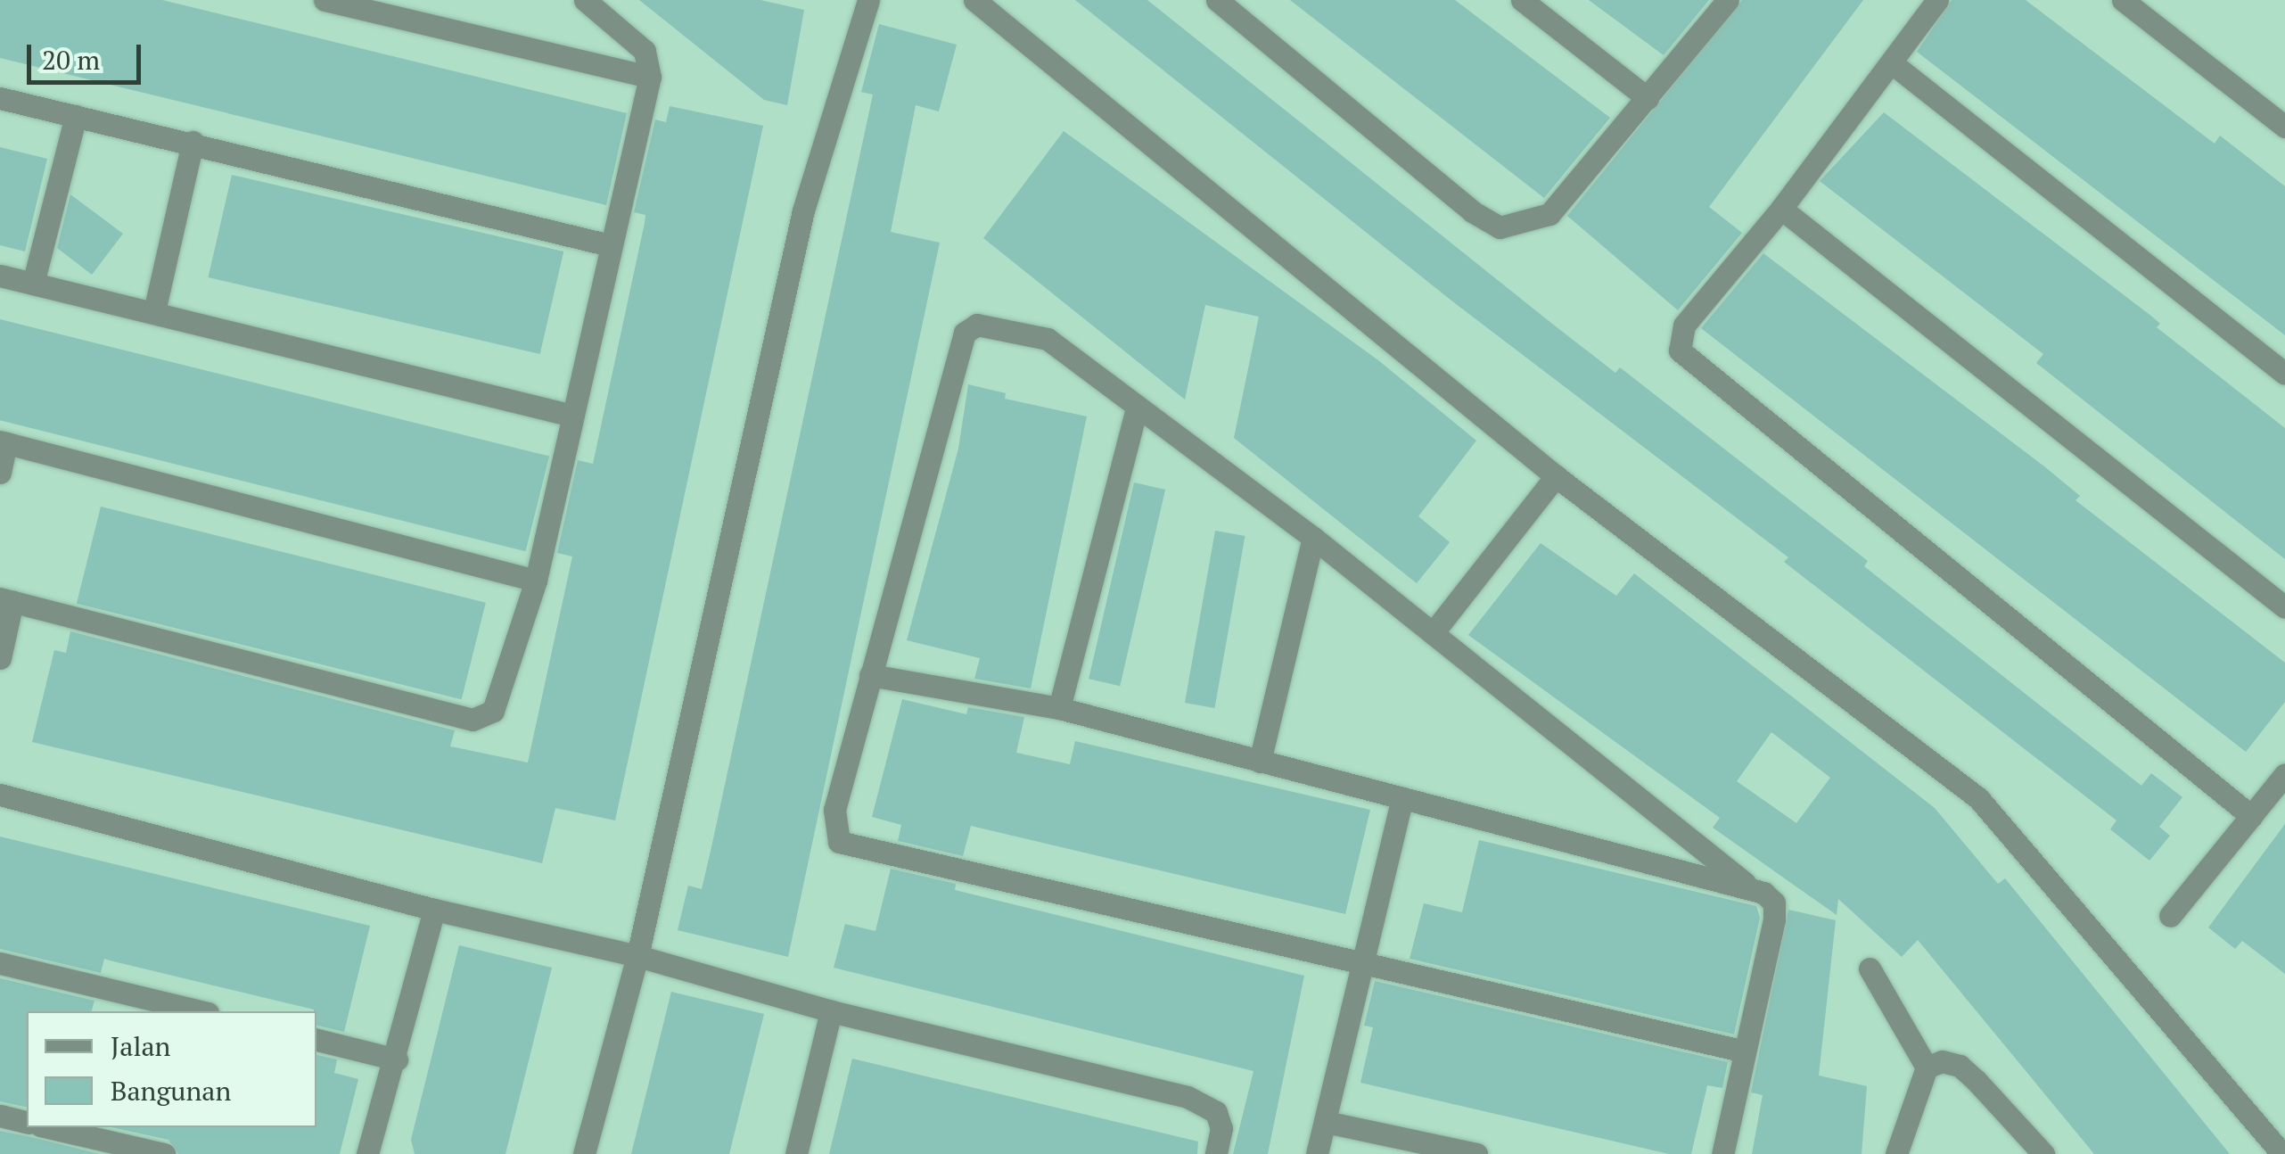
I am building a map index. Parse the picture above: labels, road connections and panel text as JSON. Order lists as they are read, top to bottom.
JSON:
{
  "legend": ["Jalan", "Bangunan"],
  "scale_bar": "20 m"
}
